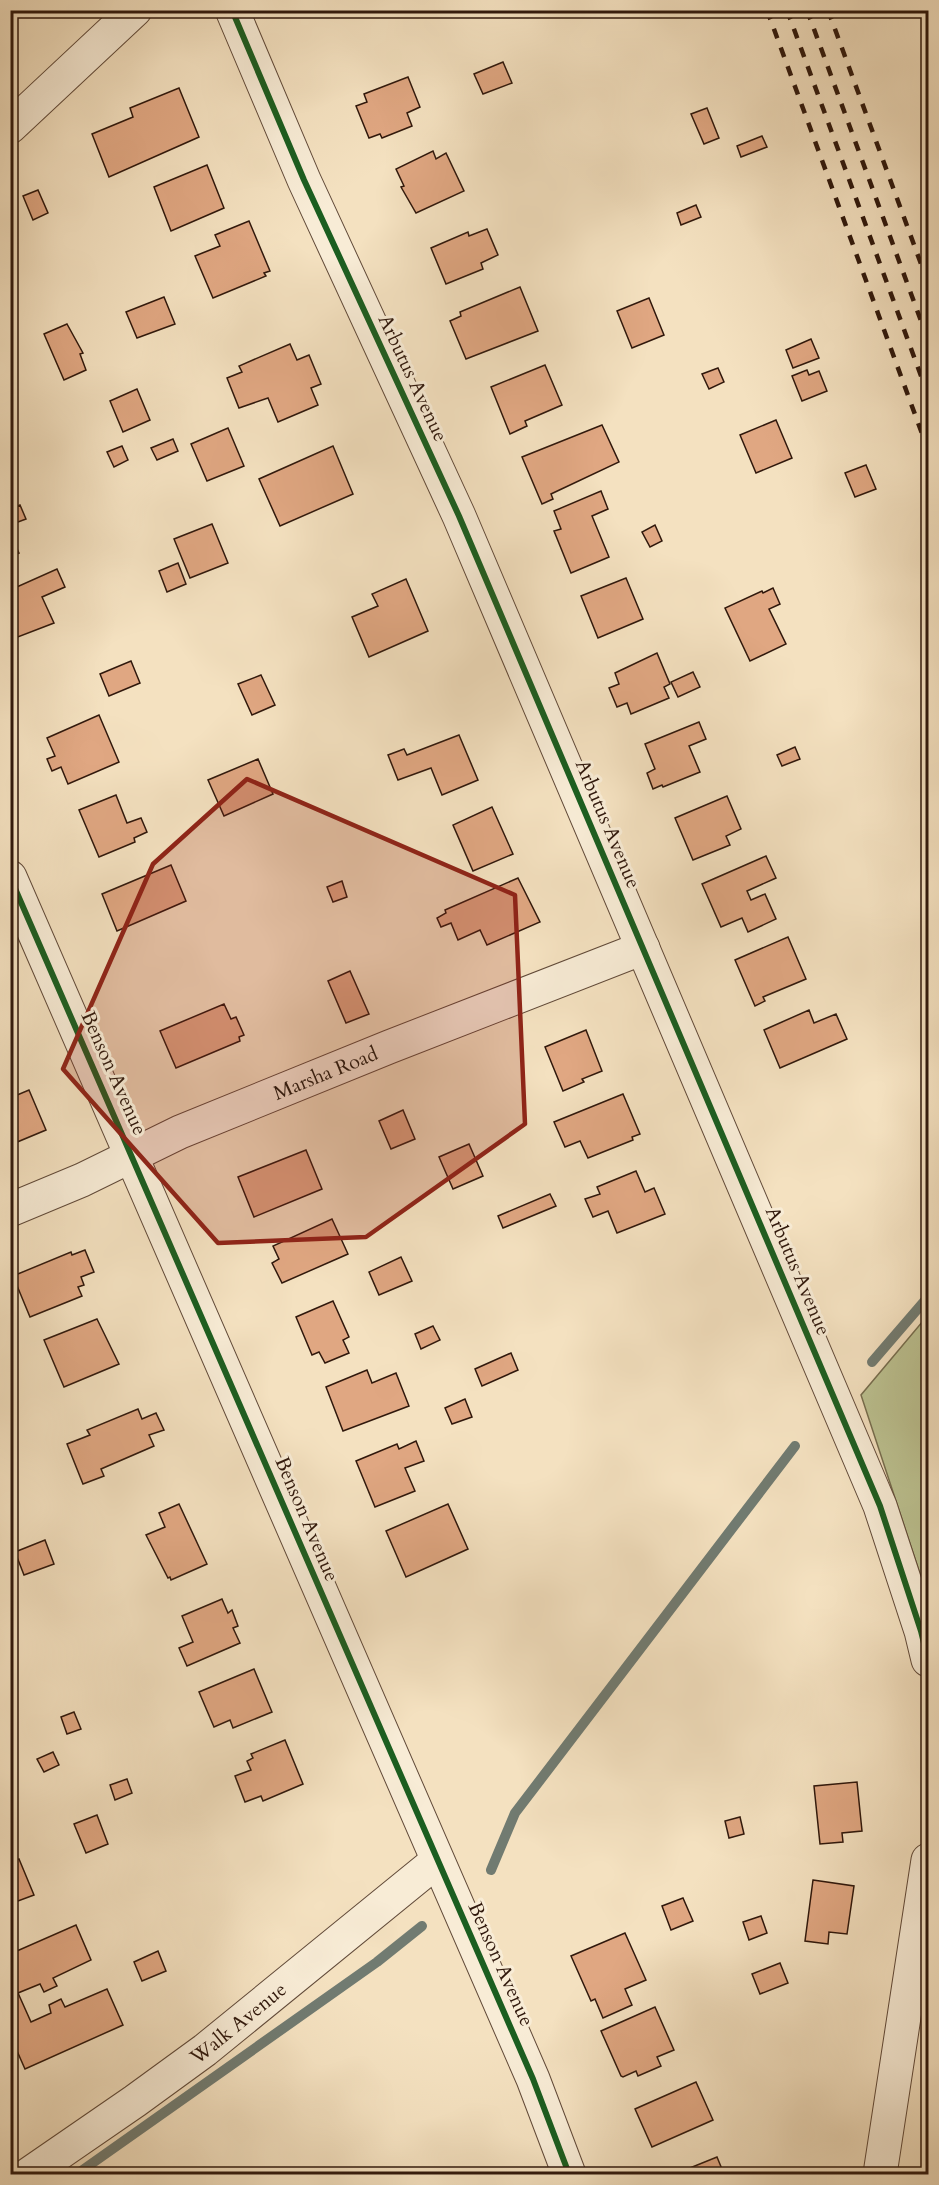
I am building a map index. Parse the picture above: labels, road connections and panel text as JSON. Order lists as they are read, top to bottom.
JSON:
{
  "streets": {
    "street": [
      "Arbutus Avenue",
      "Benson Avenue",
      "Marsha Road",
      "Walk Avenue"
    ]
  },
  "crossings": [
    ["Arbutus Avenue", "Marsha Road"],
    ["Benson Avenue", "Marsha Road"],
    ["Benson Avenue", "Walk Avenue"]
  ]
}
